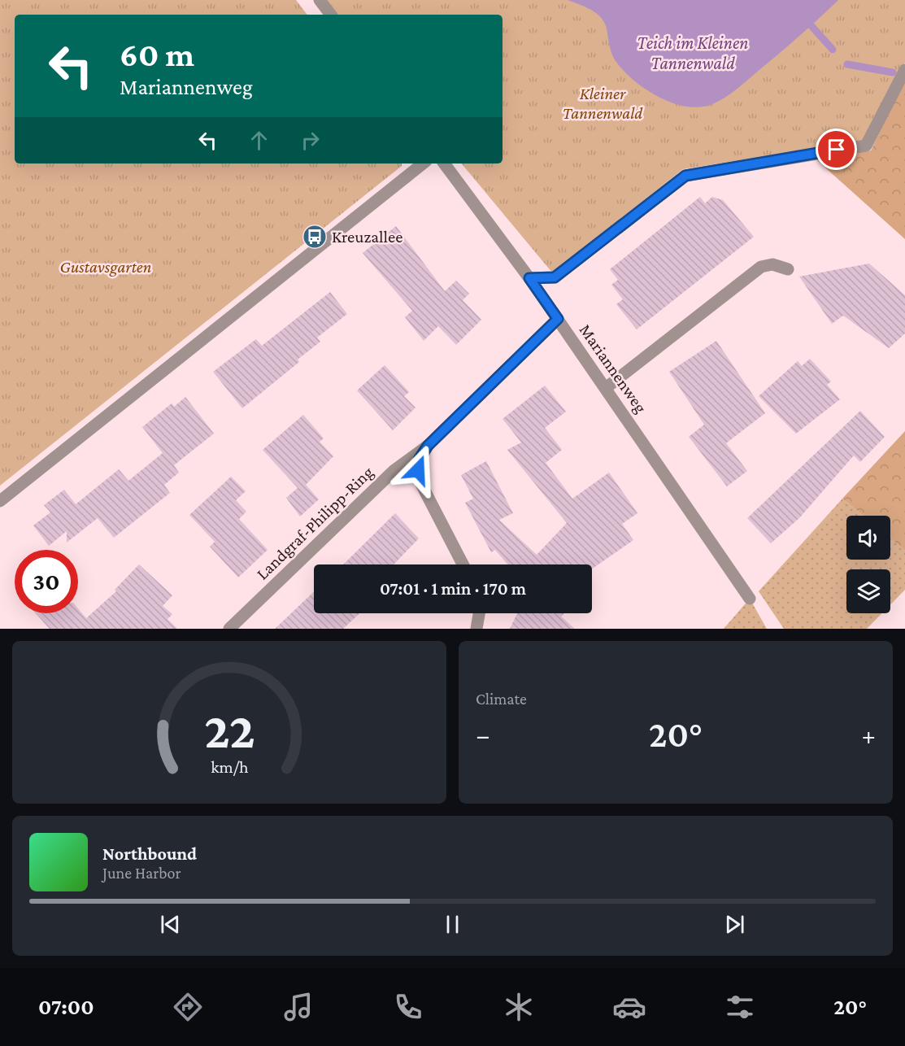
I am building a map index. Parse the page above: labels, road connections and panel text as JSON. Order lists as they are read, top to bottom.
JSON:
{
  "streets": {
    "street": ["Mariannenweg", "Landgraf-Philipp-Ring"]
  },
  "crossings": [
    ["Mariannenweg", "Landgraf-Philipp-Ring"]
  ],
  "water": ["Teich im Kleinen Tannenwald"],
  "parks": ["Kleiner Tannenwald", "Gustavsgarten"],
  "places": {
    "bus stop": ["Kreuzallee"]
  },
  "page": {
    "turn": ["60 m", "Mariannenweg"],
    "limit": "30",
    "trip": "07:01 · 1 min · 170 m",
    "tile": "Climate",
    "heat": ["−", "20°", "+"],
    "song": ["Northbound", "June Harbor"],
    "tabs": ["07:00", "20°"],
    "gauge": ["22", "km/h"]
  }
}
